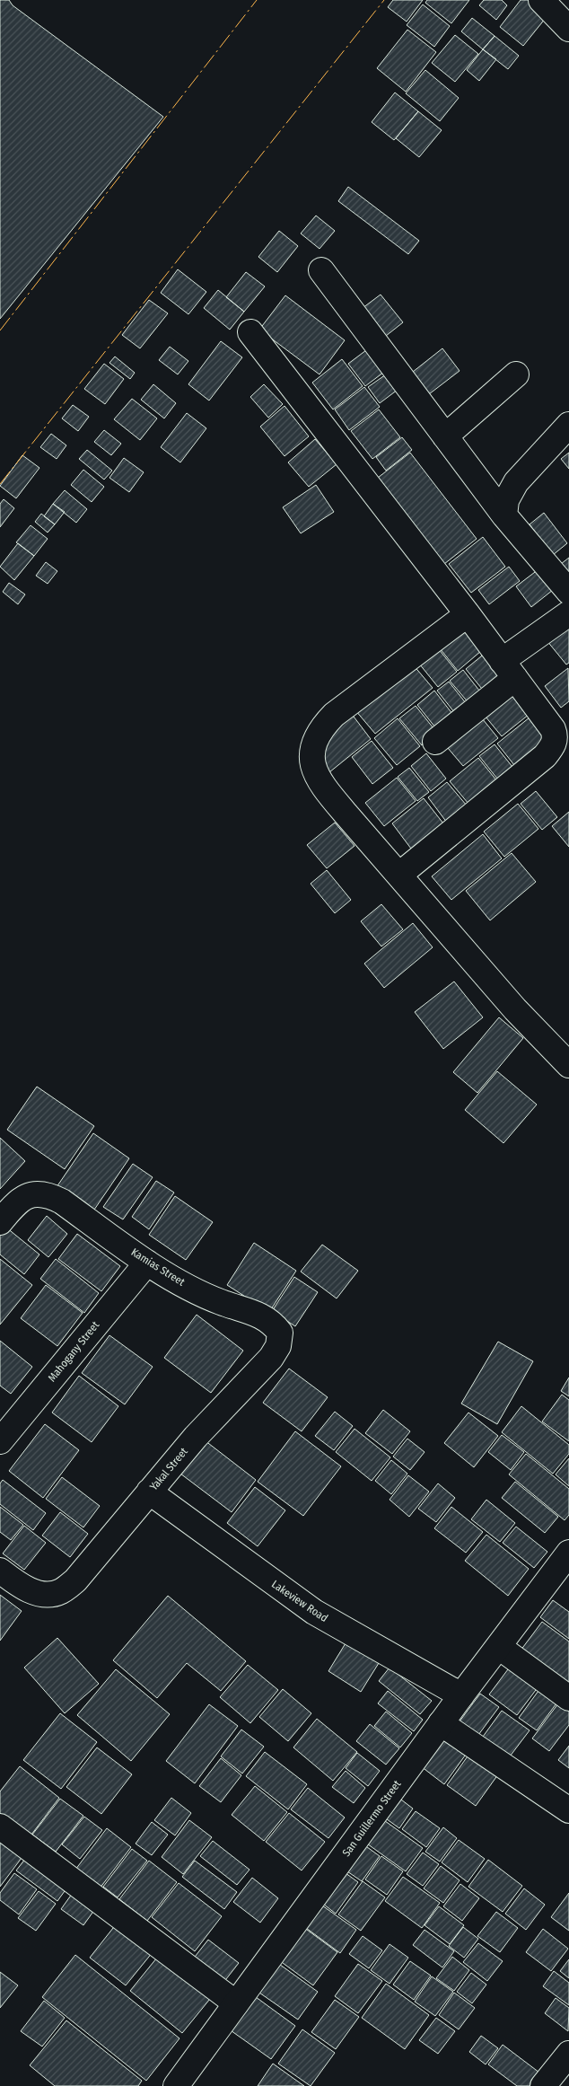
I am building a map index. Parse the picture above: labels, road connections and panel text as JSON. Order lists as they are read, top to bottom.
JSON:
{
  "streets": {
    "street": [
      "Kamias Street",
      "Mahogany Street",
      "Yakal Street",
      "Lakeview Road",
      "San Guillermo Street"
    ]
  },
  "crossings": [
    ["Kamias Street", "Mahogany Street"],
    ["Kamias Street", "Yakal Street"],
    ["Yakal Street", "Lakeview Road"],
    ["Lakeview Road", "San Guillermo Street"]
  ]
}
